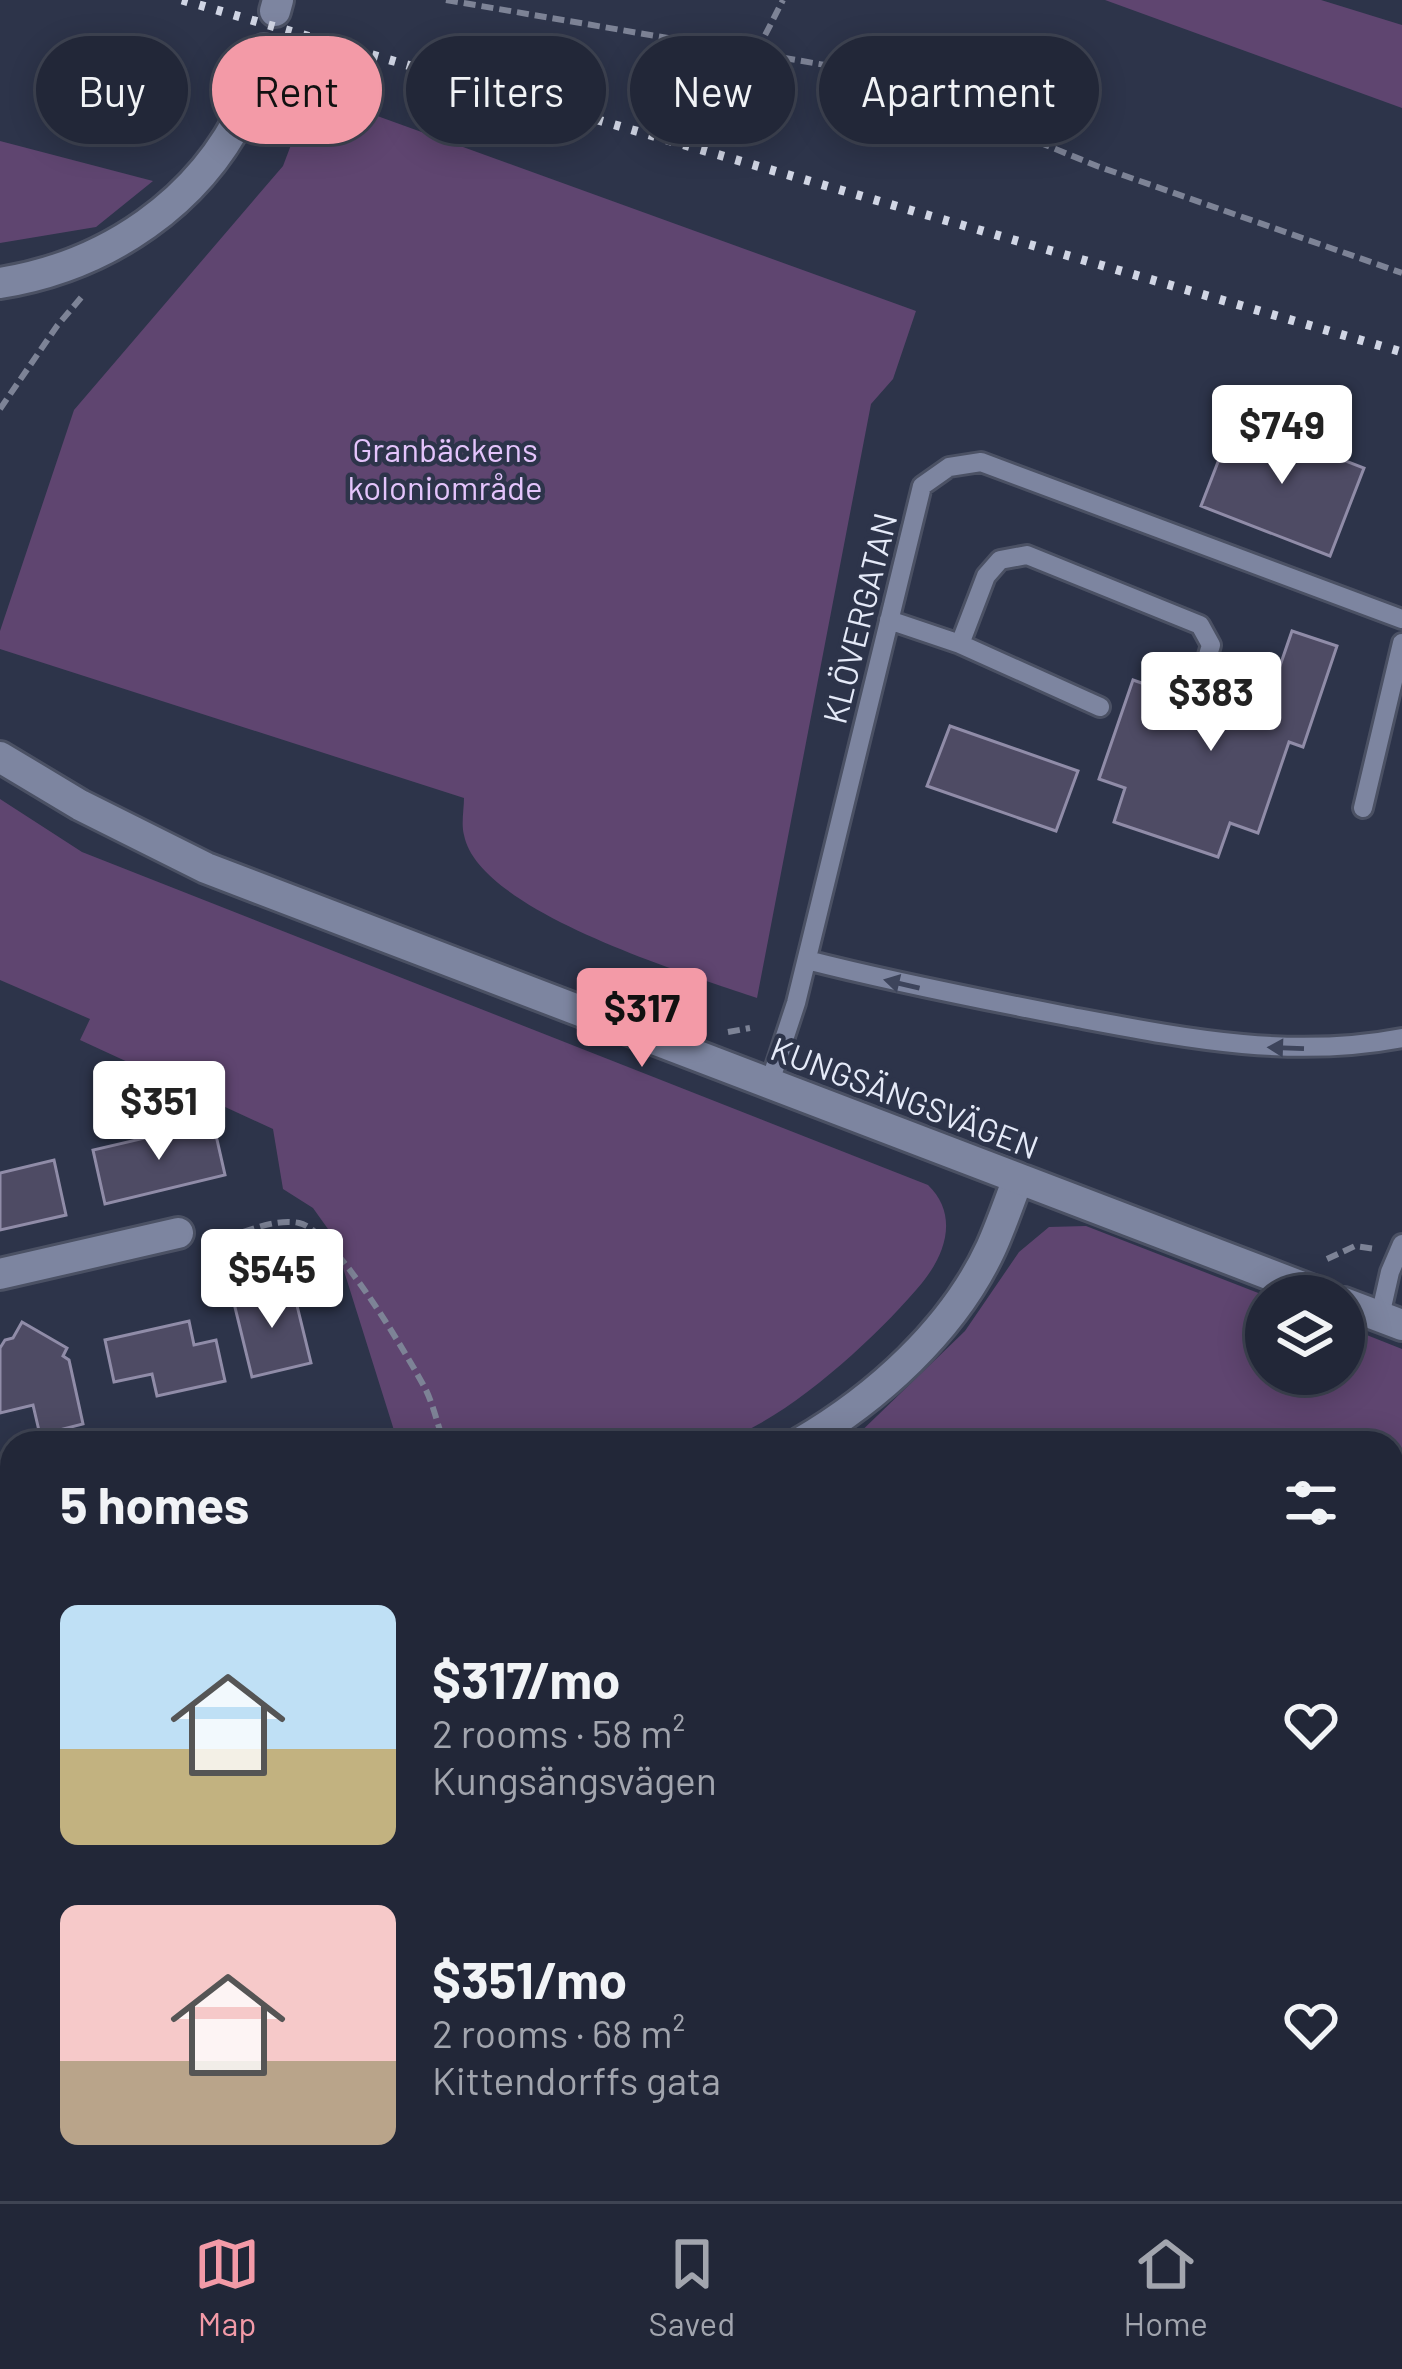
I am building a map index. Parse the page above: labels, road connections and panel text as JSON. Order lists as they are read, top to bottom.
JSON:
{
  "streets": {
    "street": ["KUNGSÄNGSVÄGEN"],
    "lane": ["KLÖVERGATAN"]
  },
  "crossings": [
    ["KLÖVERGATAN", "KUNGSÄNGSVÄGEN"]
  ],
  "parks": ["Granbäckens koloniområde"],
  "page": {
    "chip": [
      "Buy",
      "Rent",
      "Filters",
      "New",
      "Apartment"
    ],
    "price": [
      "$749",
      "$383",
      "$317",
      "$351",
      "$545"
    ],
    "heading": "5 homes",
    "list": [
      {
        "name": "$317/mo",
        "note": "2 rooms · 58 m² · Kungsängsvägen"
      },
      {
        "name": "$351/mo",
        "note": "2 rooms · 68 m² · Kittendorffs gata"
      }
    ],
    "tabs": ["Map", "Saved", "Home"]
  }
}
